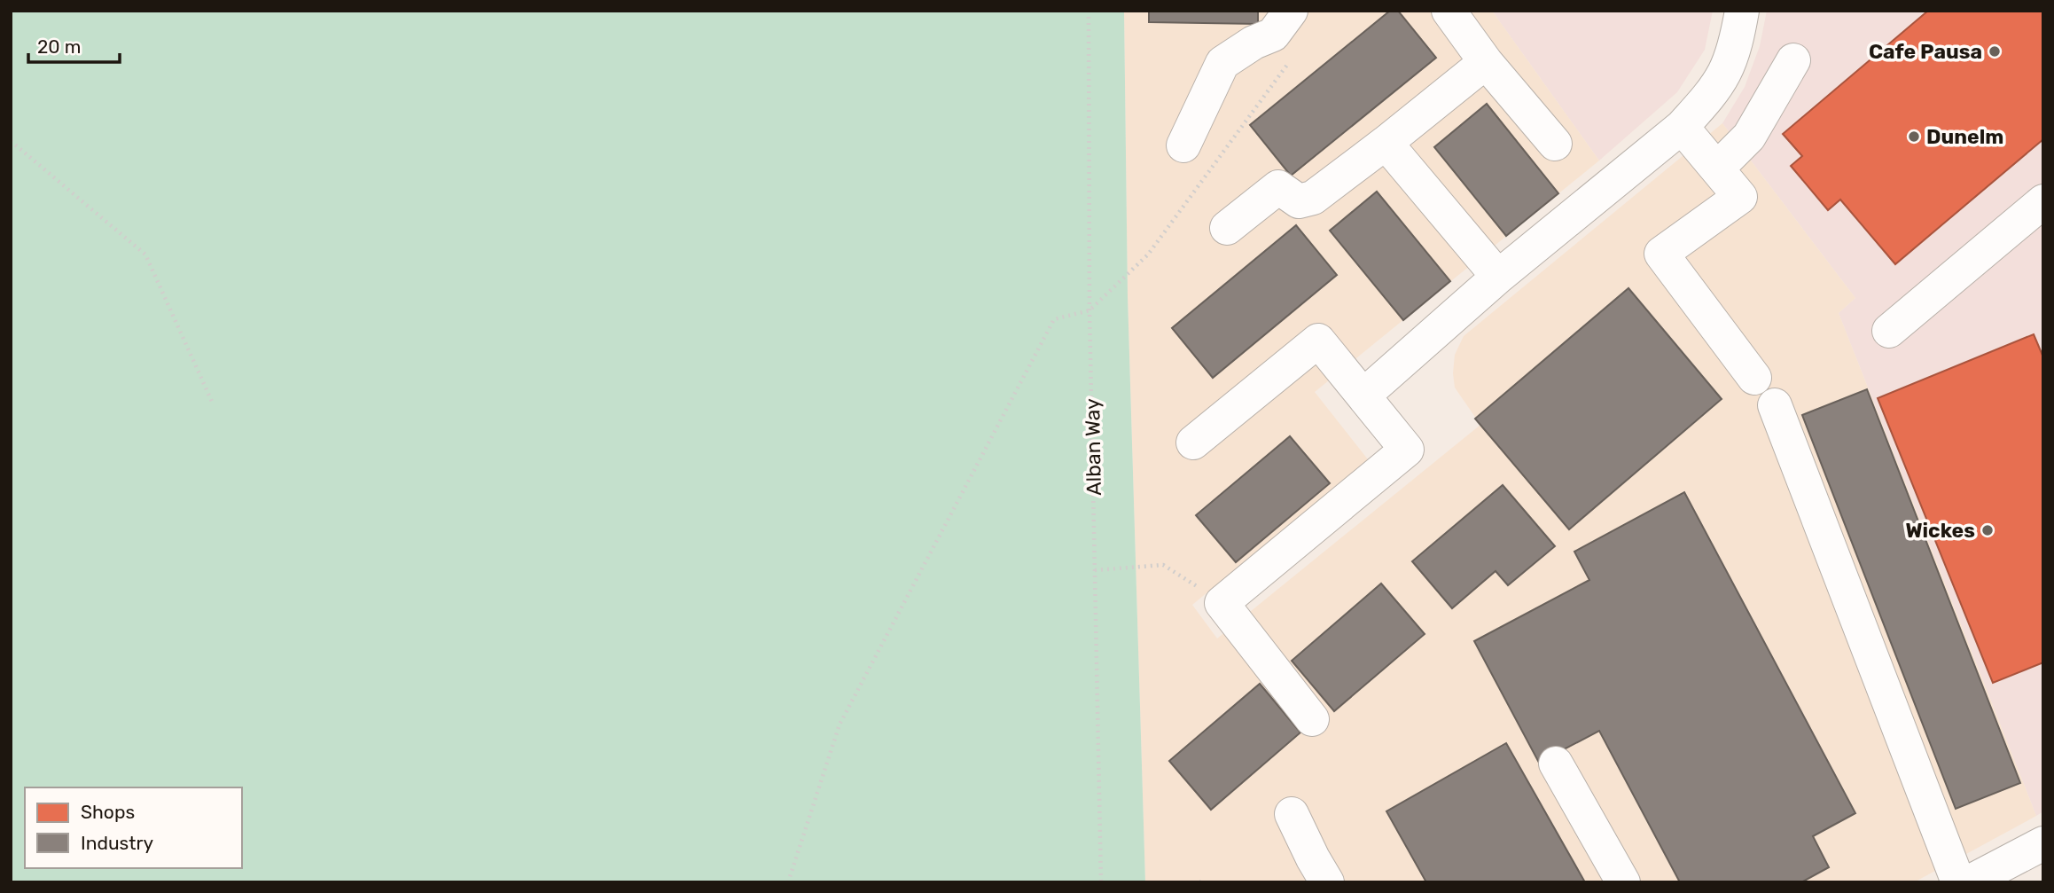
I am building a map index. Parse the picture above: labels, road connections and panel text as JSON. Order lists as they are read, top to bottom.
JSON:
{
  "streets": {
    "path": ["Alban Way"]
  },
  "places": ["Cafe Pausa", "Dunelm", "Wickes"],
  "legend": ["Shops", "Industry"],
  "scale_bar": "20 m"
}
